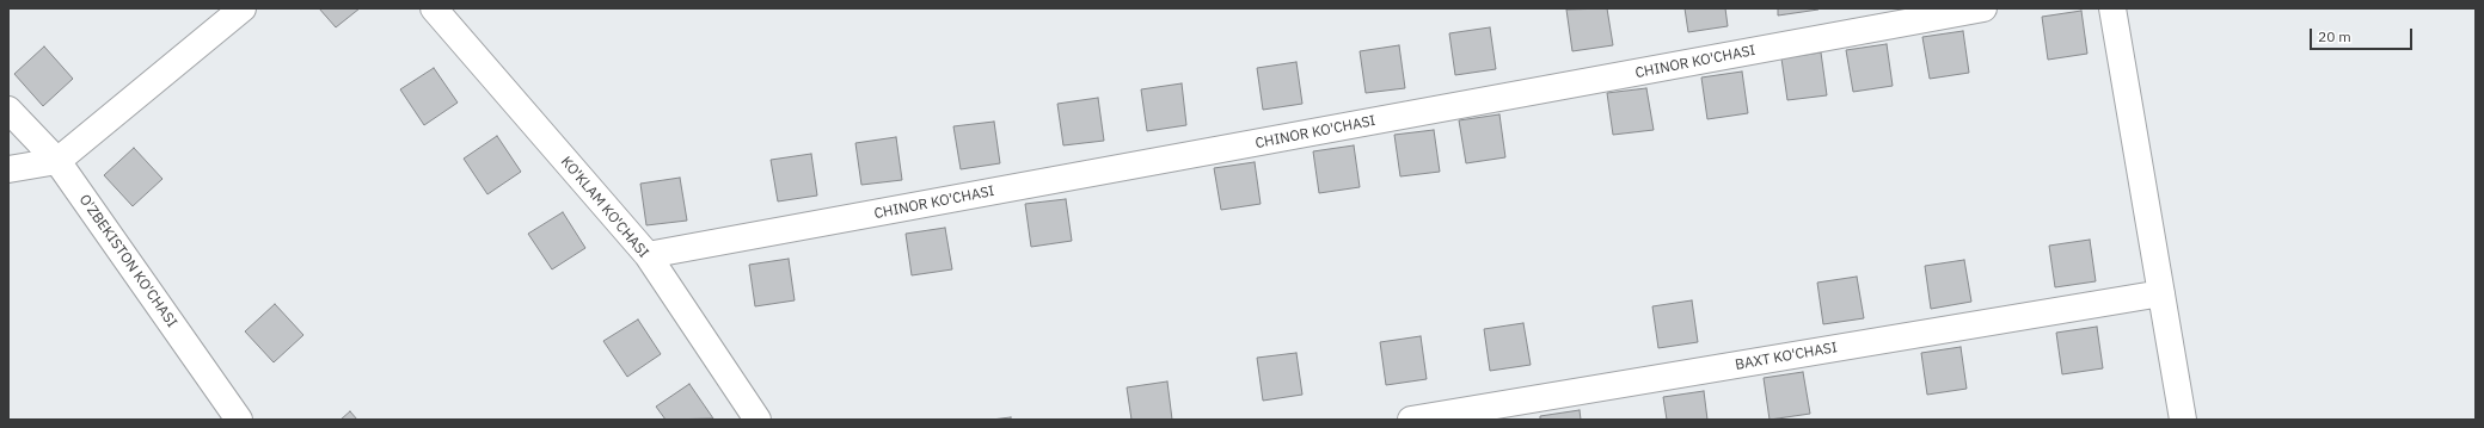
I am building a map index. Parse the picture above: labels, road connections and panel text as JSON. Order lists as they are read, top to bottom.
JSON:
{
  "streets": {
    "street": [
      "CHINOR KO'CHASI",
      "KO'KLAM KO'CHASI",
      "O'ZBEKISTON KO'CHASI",
      "BAXT KO'CHASI"
    ]
  },
  "crossings": [
    ["CHINOR KO'CHASI", "KO'KLAM KO'CHASI"]
  ],
  "scale_bar": "20 m"
}
